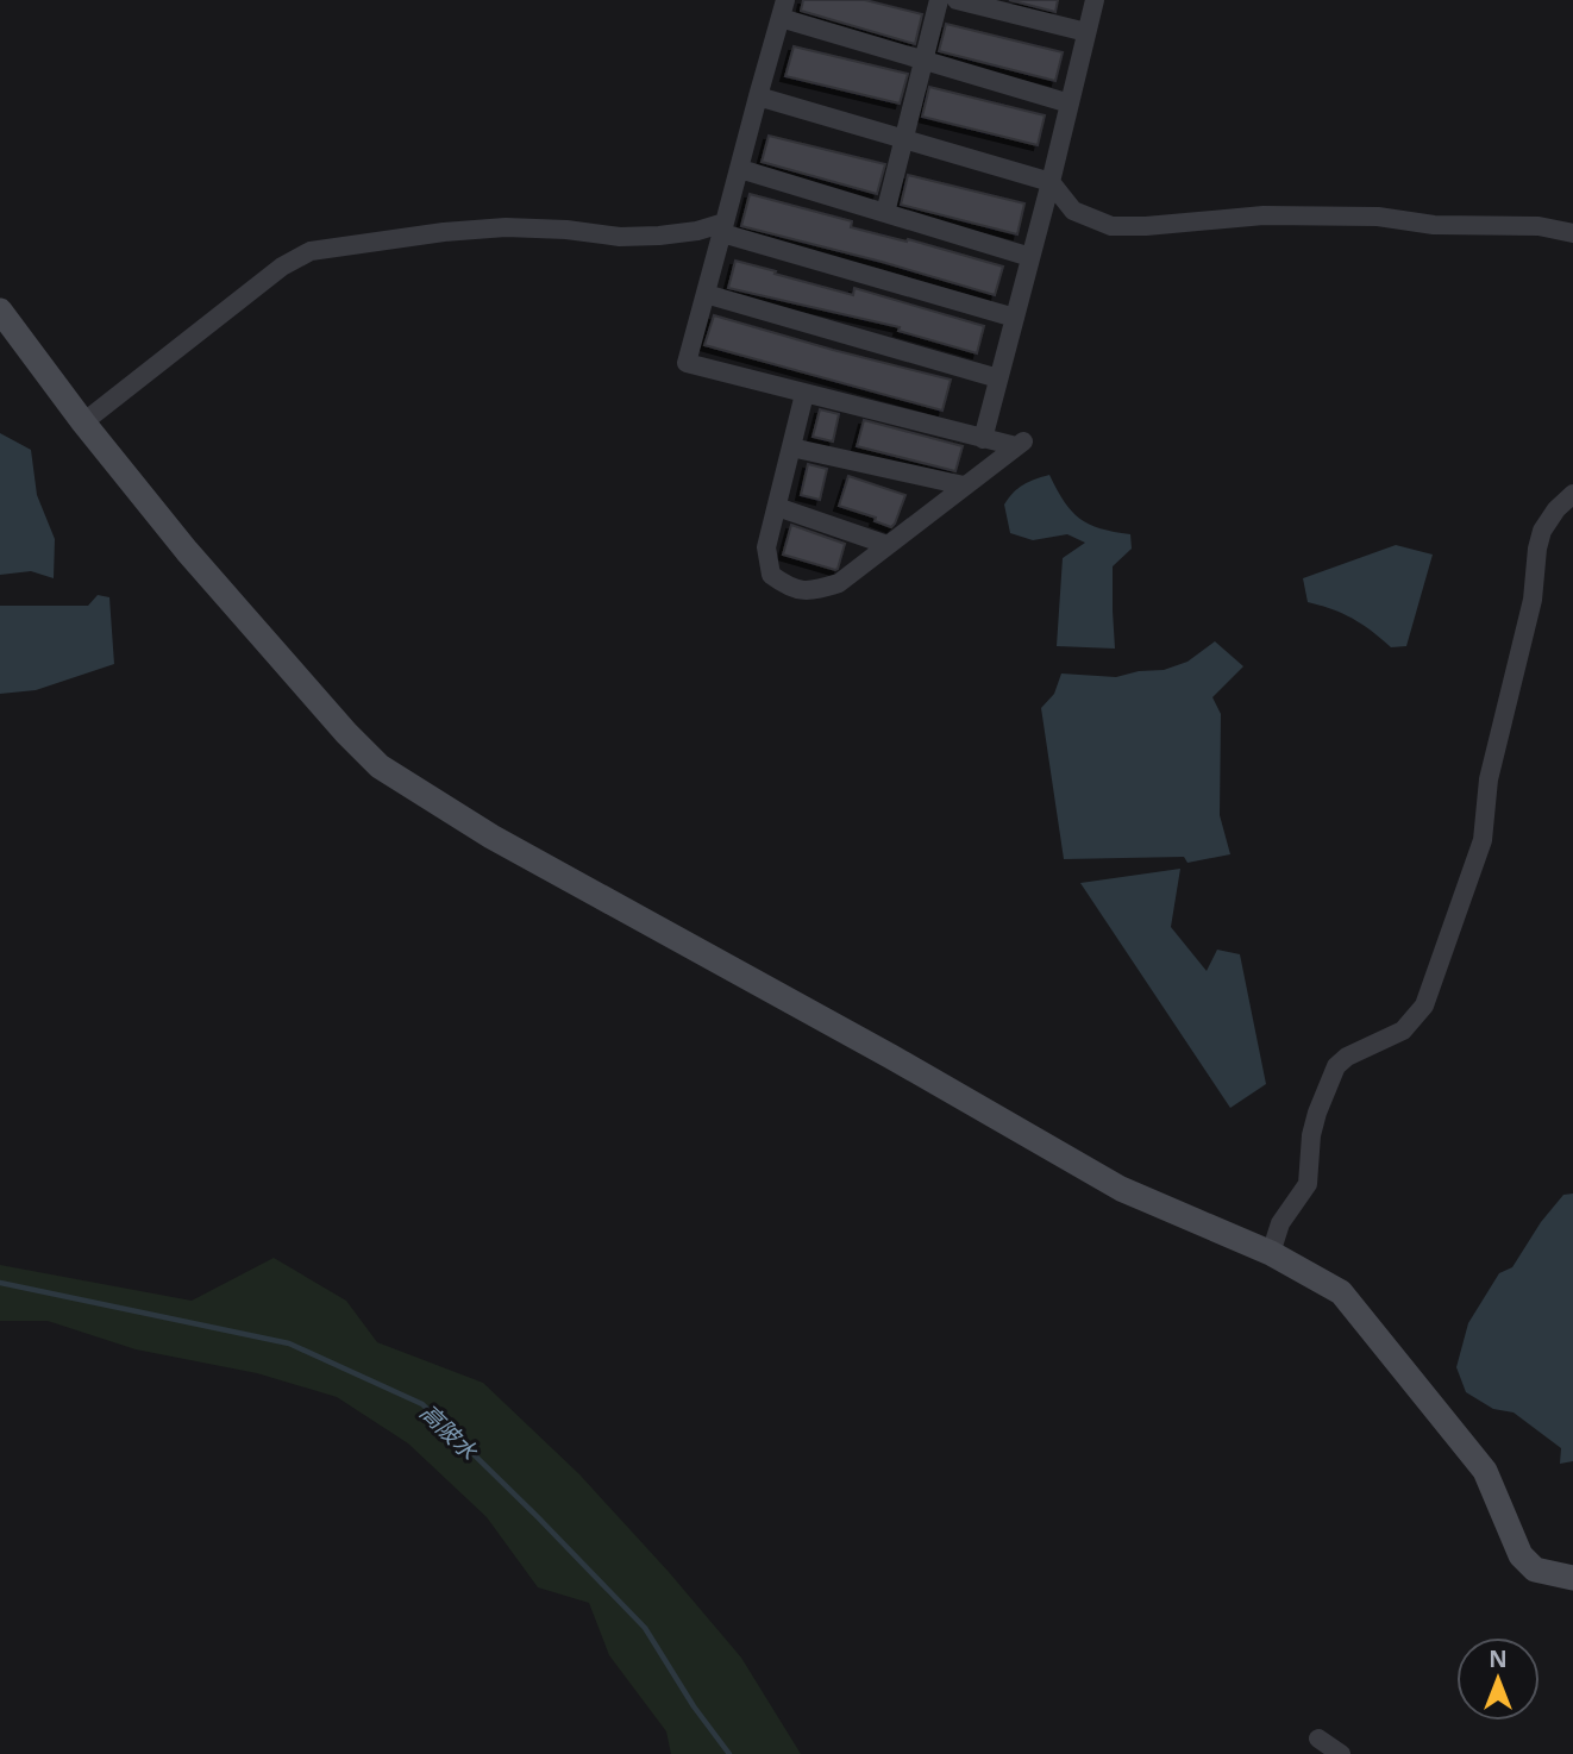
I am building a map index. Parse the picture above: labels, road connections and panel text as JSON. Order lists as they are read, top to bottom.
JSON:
{
  "water": ["高陂水"],
  "north": "top"
}
